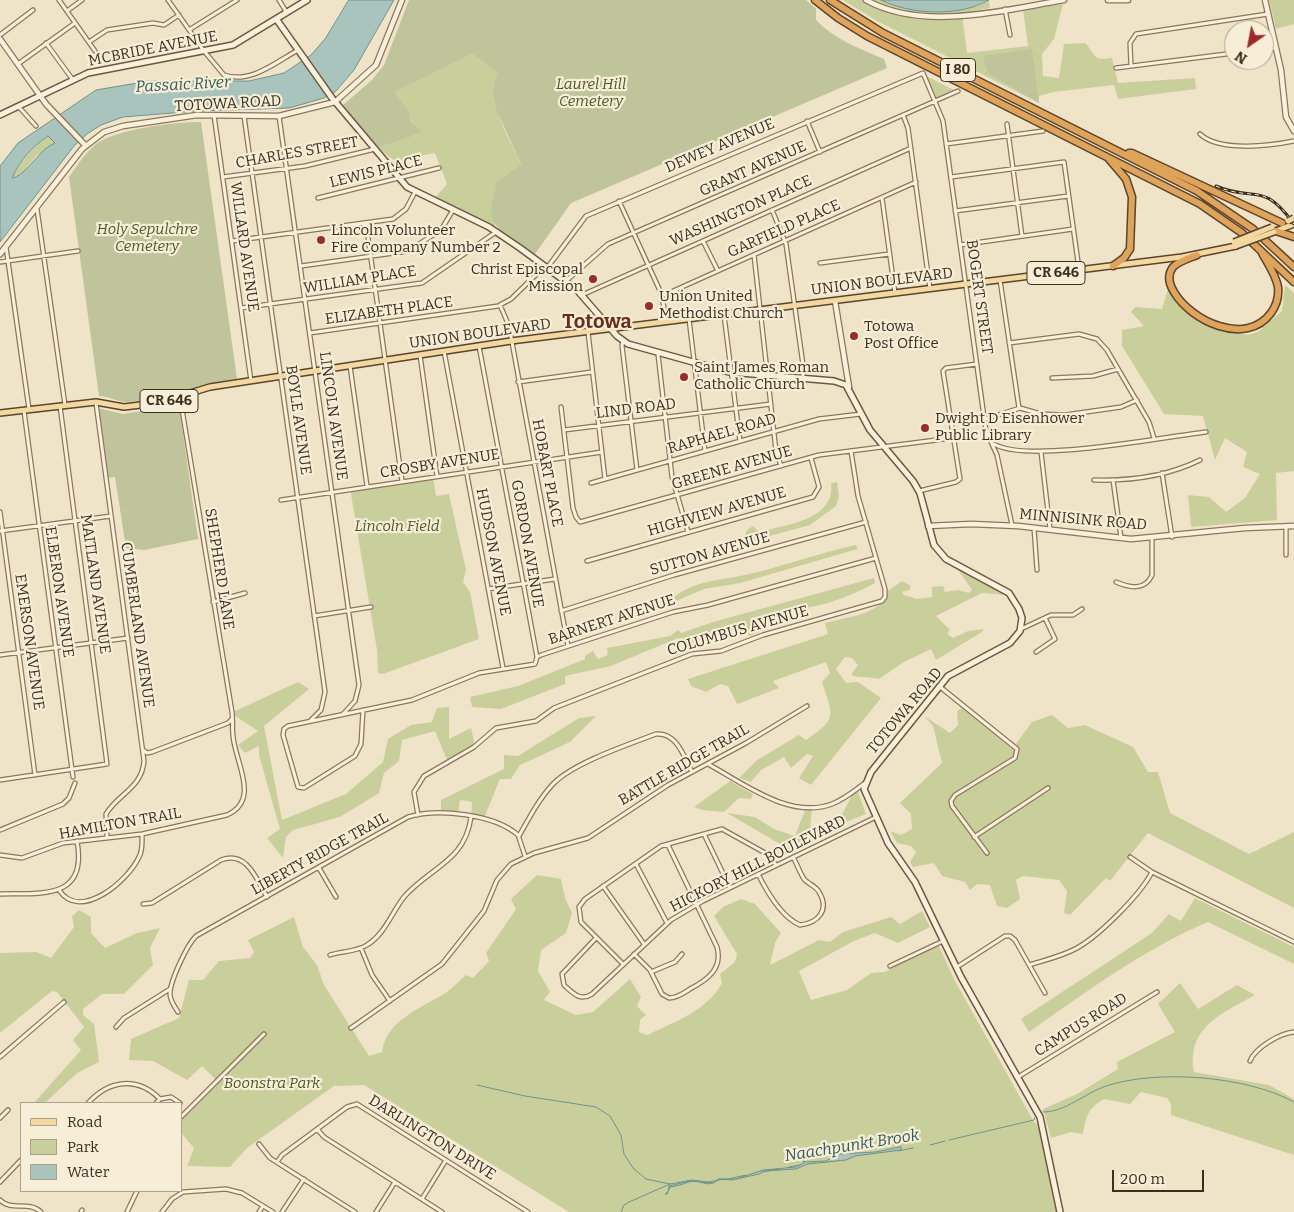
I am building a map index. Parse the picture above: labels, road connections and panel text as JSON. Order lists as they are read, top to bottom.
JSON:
{
  "streets": {
    "highway": ["I 80"],
    "main road": [
      "MCBRIDE AVENUE",
      "TOTOWA ROAD",
      "CR 646",
      "UNION BOULEVARD"
    ],
    "street": [
      "DEWEY AVENUE",
      "CHARLES STREET",
      "GRANT AVENUE",
      "LEWIS PLACE",
      "WASHINGTON PLACE",
      "GARFIELD PLACE",
      "WILLARD AVENUE",
      "WILLIAM PLACE",
      "BOGERT STREET",
      "ELIZABETH PLACE",
      "LIND ROAD",
      "LINCOLN AVENUE",
      "BOYLE AVENUE",
      "RAPHAEL ROAD",
      "CROSBY AVENUE",
      "GREENE AVENUE",
      "HOBART PLACE",
      "HIGHVIEW AVENUE",
      "MINNISINK ROAD",
      "GORDON AVENUE",
      "HUDSON AVENUE",
      "SUTTON AVENUE",
      "SHEPHERD LANE",
      "MAITLAND AVENUE",
      "ELBERON AVENUE",
      "BARNERT AVENUE",
      "CUMBERLAND AVENUE",
      "COLUMBUS AVENUE",
      "EMERSON AVENUE",
      "BATTLE RIDGE TRAIL",
      "HAMILTON TRAIL",
      "LIBERTY RIDGE TRAIL",
      "HICKORY HILL BOULEVARD",
      "CAMPUS ROAD",
      "DARLINGTON DRIVE"
    ]
  },
  "crossings": [
    ["TOTOWA ROAD", "WILLARD AVENUE"],
    ["TOTOWA ROAD", "LINCOLN AVENUE"],
    ["TOTOWA ROAD", "BOYLE AVENUE"],
    ["TOTOWA ROAD", "MAITLAND AVENUE"],
    ["TOTOWA ROAD", "ELBERON AVENUE"],
    ["DEWEY AVENUE", "BOGERT STREET"],
    ["DEWEY AVENUE", "ELIZABETH PLACE"],
    ["CHARLES STREET", "WILLARD AVENUE"],
    ["CHARLES STREET", "LINCOLN AVENUE"],
    ["CHARLES STREET", "BOYLE AVENUE"],
    ["GRANT AVENUE", "BOGERT STREET"],
    ["WILLARD AVENUE", "WILLIAM PLACE"],
    ["WILLARD AVENUE", "UNION BOULEVARD"],
    ["CR 646", "UNION BOULEVARD"],
    ["CR 646", "MAITLAND AVENUE"],
    ["CR 646", "ELBERON AVENUE"],
    ["CR 646", "CUMBERLAND AVENUE"],
    ["WILLIAM PLACE", "LINCOLN AVENUE"],
    ["WILLIAM PLACE", "BOYLE AVENUE"],
    ["UNION BOULEVARD", "BOGERT STREET"],
    ["UNION BOULEVARD", "LINCOLN AVENUE"],
    ["UNION BOULEVARD", "BOYLE AVENUE"],
    ["UNION BOULEVARD", "HOBART PLACE"],
    ["UNION BOULEVARD", "GORDON AVENUE"],
    ["UNION BOULEVARD", "HUDSON AVENUE"],
    ["UNION BOULEVARD", "SHEPHERD LANE"],
    ["UNION BOULEVARD", "CUMBERLAND AVENUE"],
    ["BOGERT STREET", "MINNISINK ROAD"],
    ["ELIZABETH PLACE", "LINCOLN AVENUE"],
    ["ELIZABETH PLACE", "HOBART PLACE"],
    ["LINCOLN AVENUE", "CROSBY AVENUE"],
    ["LINCOLN AVENUE", "BARNERT AVENUE"],
    ["BOYLE AVENUE", "CROSBY AVENUE"],
    ["BOYLE AVENUE", "BARNERT AVENUE"],
    ["CROSBY AVENUE", "GREENE AVENUE"],
    ["CROSBY AVENUE", "HOBART PLACE"],
    ["CROSBY AVENUE", "GORDON AVENUE"],
    ["CROSBY AVENUE", "HUDSON AVENUE"],
    ["GREENE AVENUE", "HIGHVIEW AVENUE"],
    ["HOBART PLACE", "SUTTON AVENUE"],
    ["HOBART PLACE", "BARNERT AVENUE"],
    ["GORDON AVENUE", "BARNERT AVENUE"],
    ["HUDSON AVENUE", "BARNERT AVENUE"],
    ["SHEPHERD LANE", "HAMILTON TRAIL"],
    ["MAITLAND AVENUE", "ELBERON AVENUE"],
    ["BARNERT AVENUE", "COLUMBUS AVENUE"],
    ["CUMBERLAND AVENUE", "HAMILTON TRAIL"],
    ["COLUMBUS AVENUE", "LIBERTY RIDGE TRAIL"]
  ],
  "districts": ["Totowa"],
  "water": ["Passaic River", "Naachpunkt Brook"],
  "parks": [
    "Laurel Hill Cemetery",
    "Holy Sepulchre Cemetery",
    "Lincoln Field",
    "Boonstra Park"
  ],
  "places": [
    "Lincoln Volunteer Fire Company Number 2",
    "Christ Episcopal Mission",
    "Union United Methodist Church",
    "Totowa Post Office",
    "Saint James Roman Catholic Church",
    "Dwight D Eisenhower Public Library"
  ],
  "legend": ["Road", "Park", "Water"],
  "scale_bar": "200 m",
  "north": "bottom left"
}
